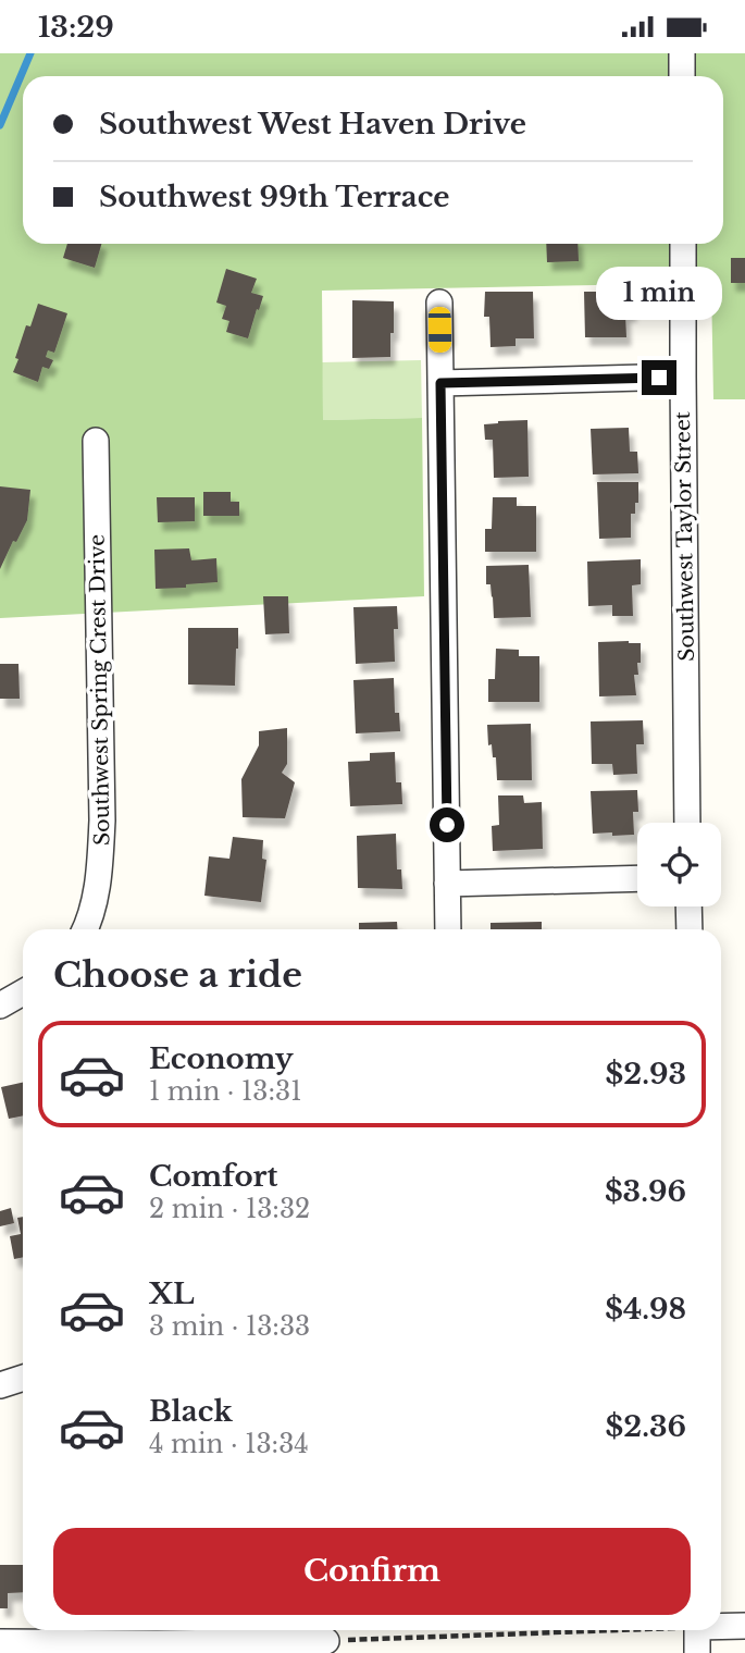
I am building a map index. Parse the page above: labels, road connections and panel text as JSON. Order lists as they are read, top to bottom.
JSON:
{
  "streets": {
    "street": ["Southwest Taylor Street", "Southwest Spring Crest Drive"]
  },
  "page": {
    "status": "13:29",
    "banner": ["Southwest West Haven Drive", "Southwest 99th Terrace"],
    "bubble": "1 min",
    "heading": "Choose a ride",
    "list": [
      {
        "name": "Economy",
        "note": "1 min · 13:31",
        "value": "$2.93"
      },
      {
        "name": "Comfort",
        "note": "2 min · 13:32",
        "value": "$3.96"
      },
      {
        "name": "XL",
        "note": "3 min · 13:33",
        "value": "$4.98"
      },
      {
        "name": "Black",
        "note": "4 min · 13:34",
        "value": "$2.36"
      }
    ],
    "buttons": "Confirm"
  }
}
